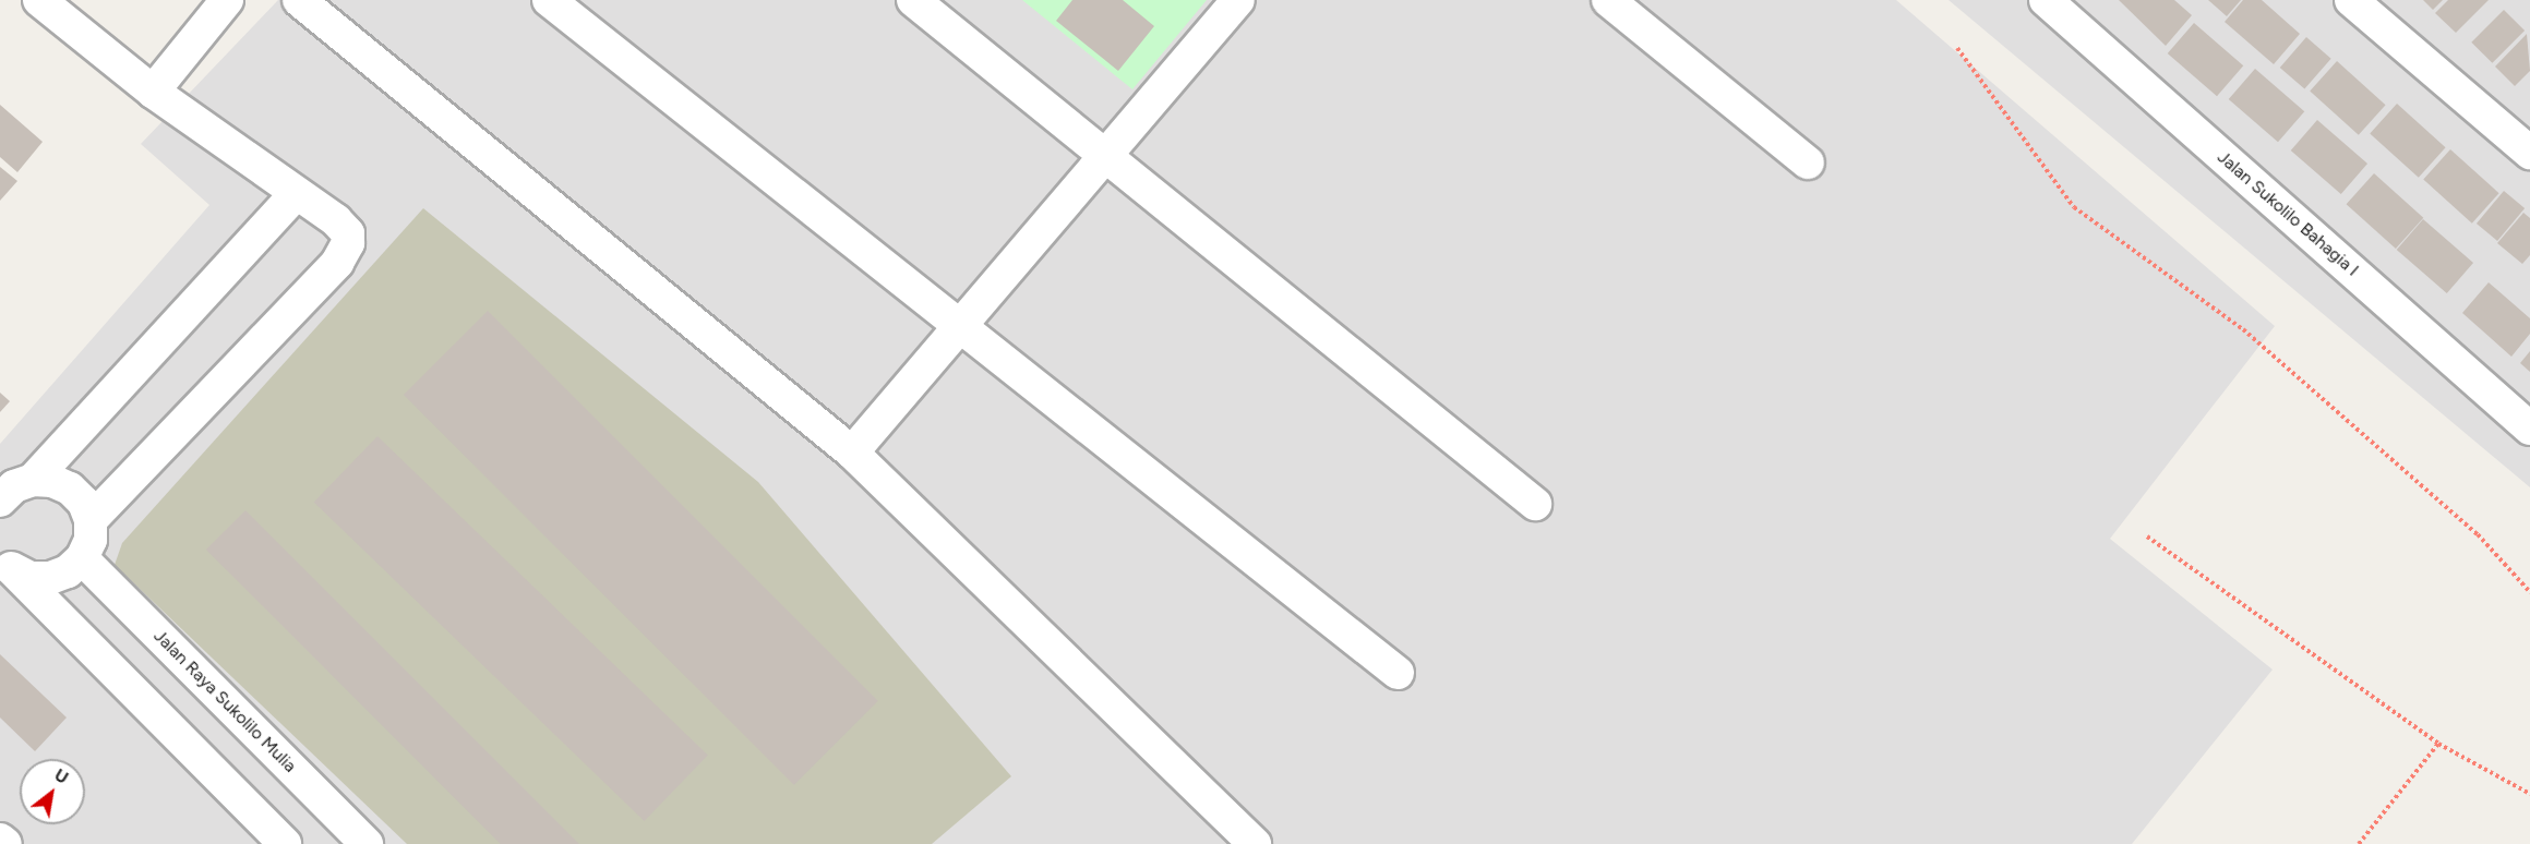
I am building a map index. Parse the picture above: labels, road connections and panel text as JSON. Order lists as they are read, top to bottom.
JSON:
{
  "streets": {
    "street": ["Jalan Sukolilo Bahagia I", "Jalan Raya Sukolilo Mulia"]
  },
  "north": "top right"
}
